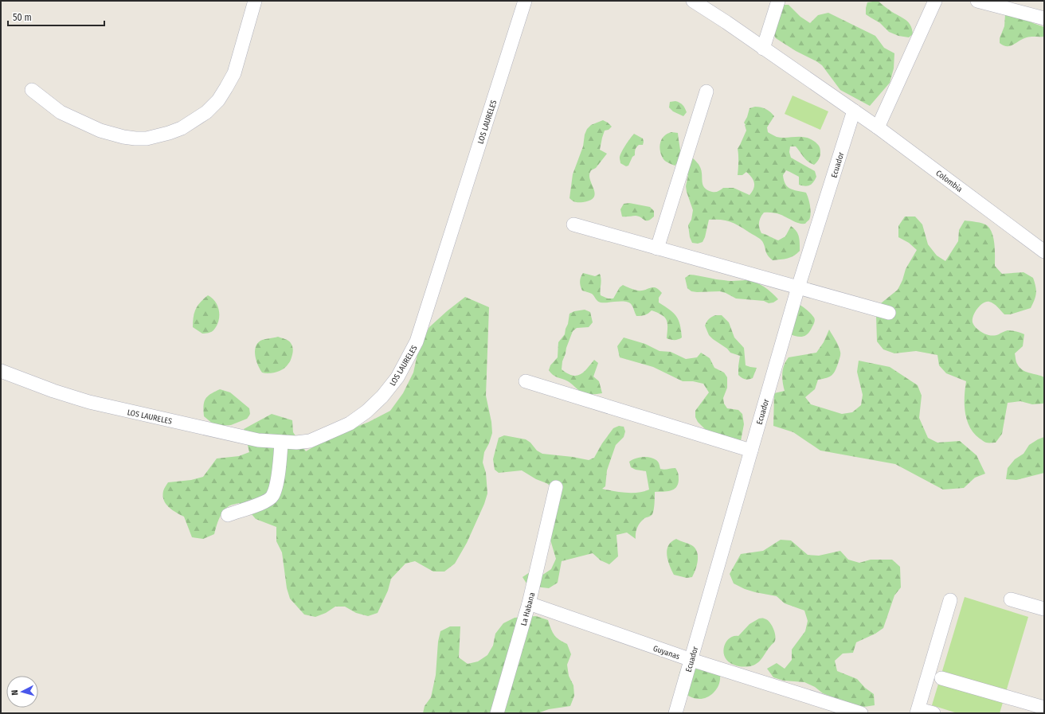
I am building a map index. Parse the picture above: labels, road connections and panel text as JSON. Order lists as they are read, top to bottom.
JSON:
{
  "streets": {
    "street": [
      "LOS LAURELES",
      "Ecuador",
      "Colombia",
      "La Habana",
      "Guyanas"
    ]
  },
  "crossings": [
    ["Ecuador", "Colombia"],
    ["Ecuador", "Guyanas"],
    ["La Habana", "Guyanas"]
  ],
  "scale_bar": "50 m",
  "north": "left"
}
